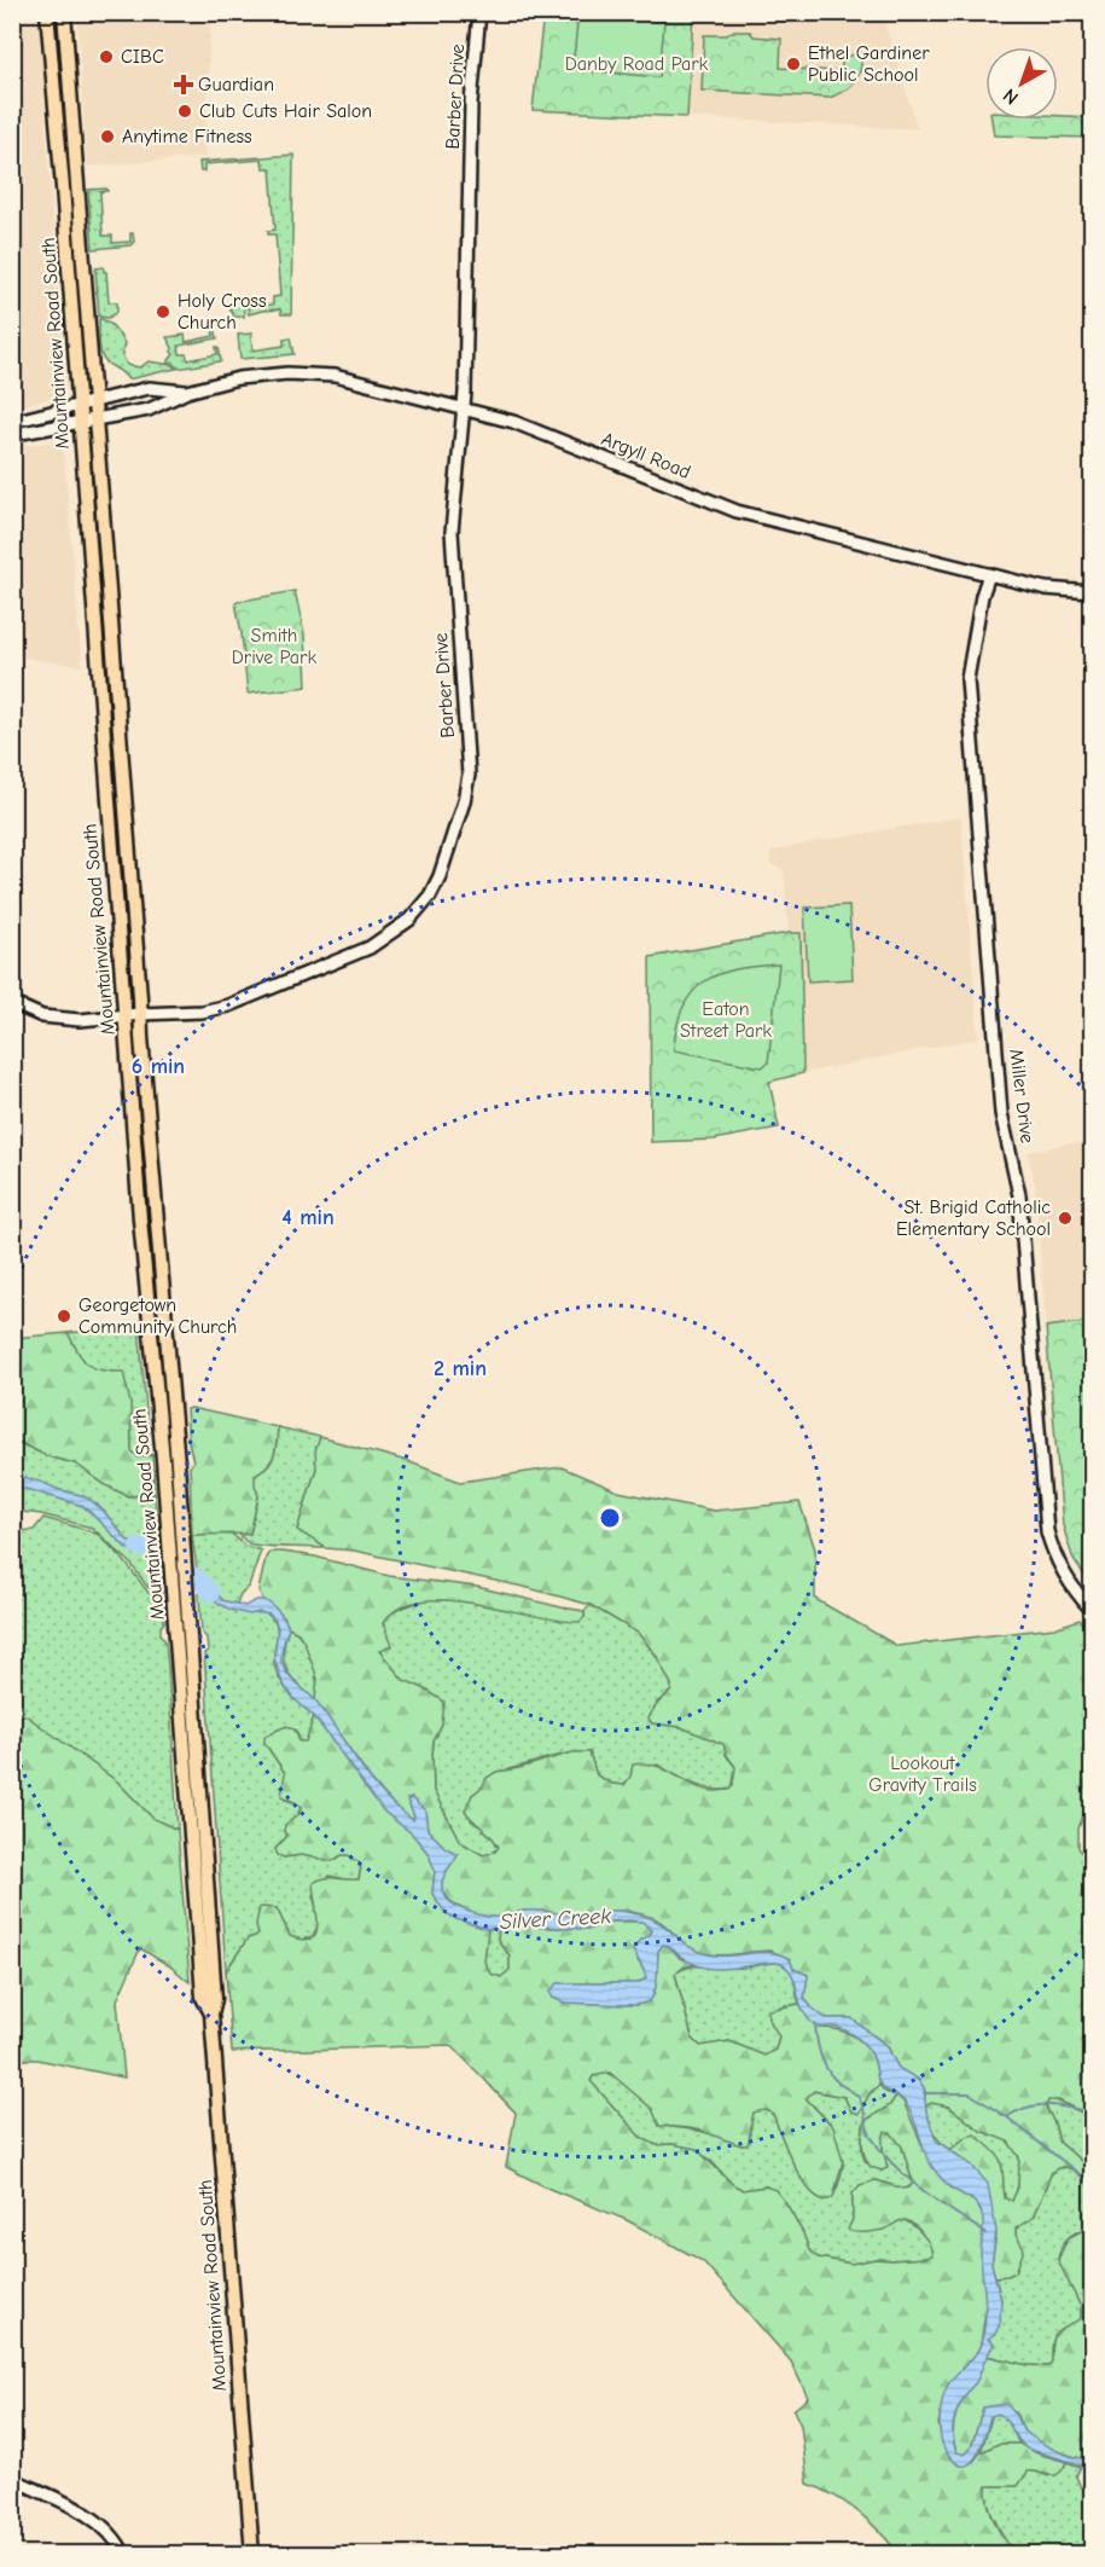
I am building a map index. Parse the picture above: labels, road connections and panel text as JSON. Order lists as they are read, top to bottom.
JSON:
{
  "streets": {
    "main road": ["Mountainview Road South"],
    "street": ["Barber Drive", "Argyll Road", "Miller Drive"]
  },
  "crossings": [
    ["Barber Drive", "Mountainview Road South"],
    ["Barber Drive", "Argyll Road"],
    ["Mountainview Road South", "Argyll Road"],
    ["Argyll Road", "Miller Drive"]
  ],
  "water": ["Silver Creek"],
  "parks": [
    "Danby Road Park",
    "Smith Drive Park",
    "Eaton Street Park",
    "Lookout Gravity Trails"
  ],
  "places": {
    "other": [
      "CIBC",
      "Ethel Gardiner Public School",
      "Club Cuts Hair Salon",
      "Anytime Fitness",
      "Holy Cross Church",
      "St. Brigid Catholic Elementary School",
      "Georgetown Community Church"
    ],
    "health": ["Guardian"]
  },
  "north": "bottom left",
  "rings": ["6 min", "4 min", "2 min"]
}
